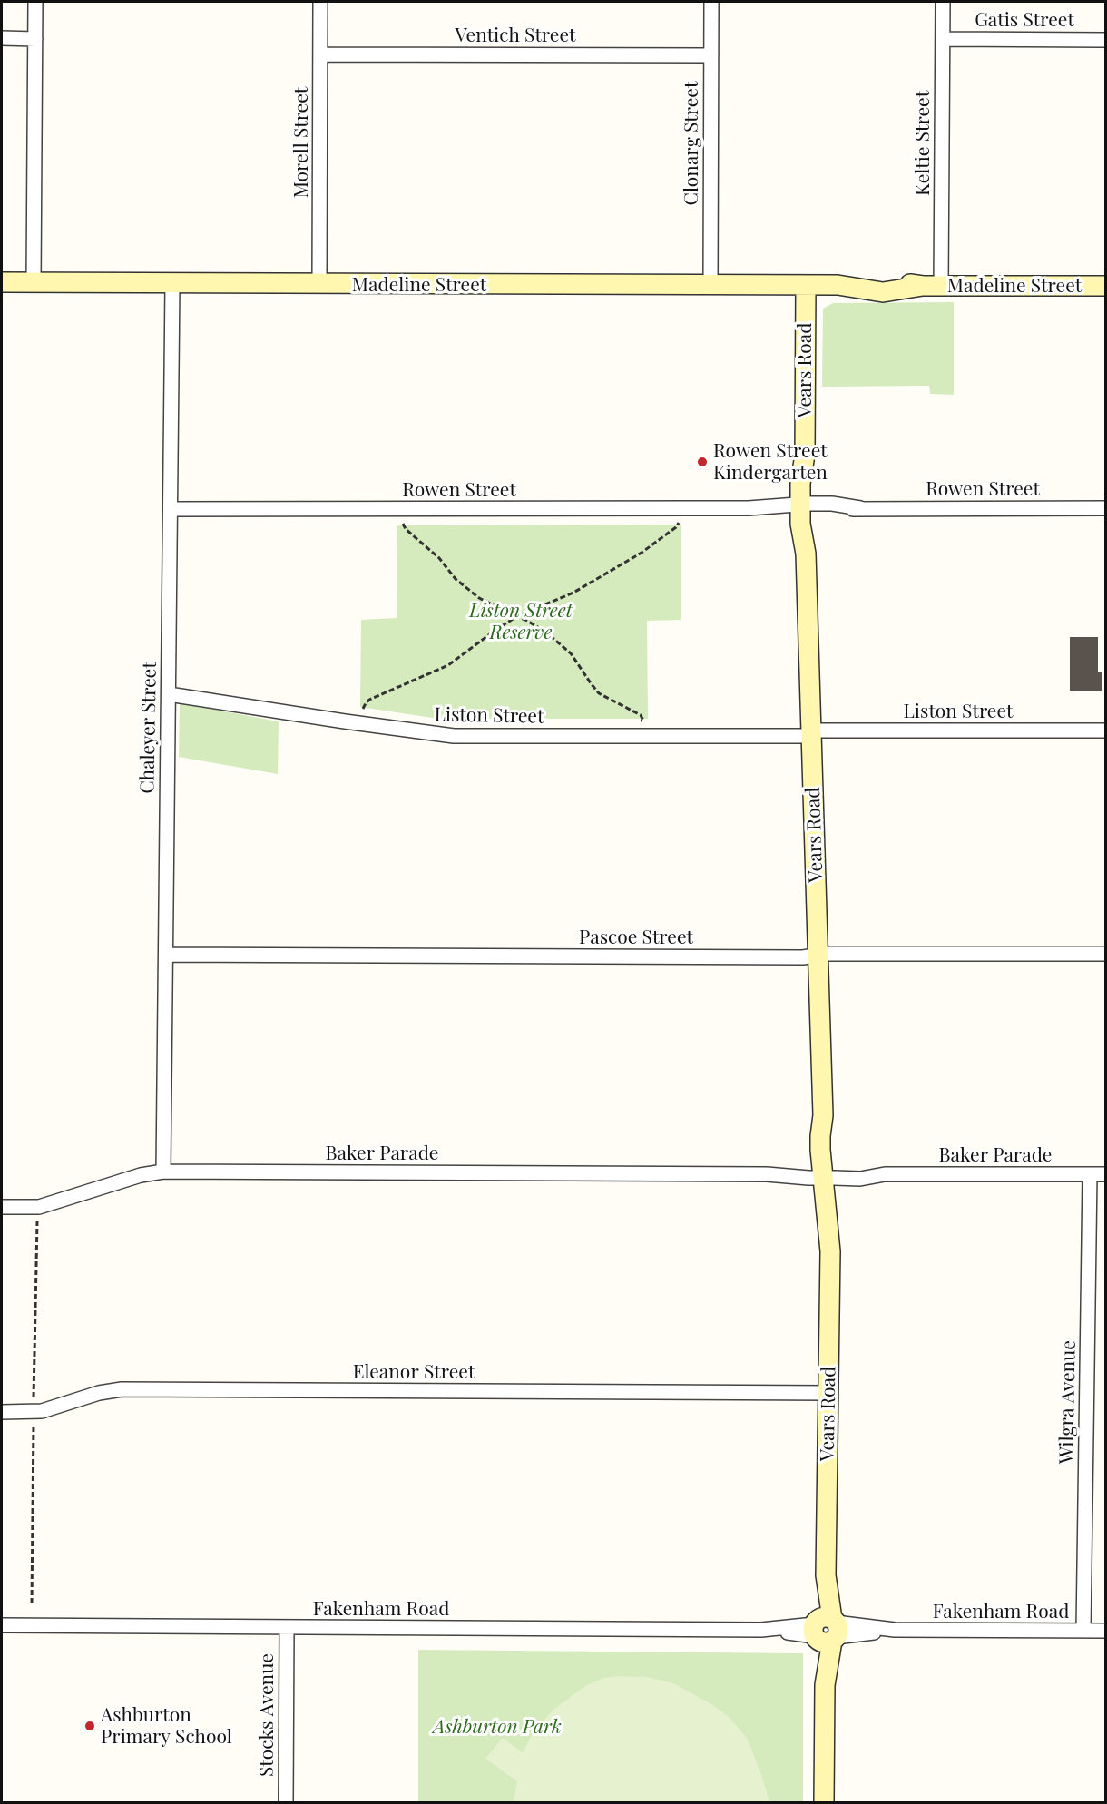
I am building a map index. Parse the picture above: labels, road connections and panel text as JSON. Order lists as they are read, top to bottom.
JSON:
{
  "streets": {
    "street": [
      "Gatis Street",
      "Ventich Street",
      "Morell Street",
      "Clonarg Street",
      "Keltie Street",
      "Madeline Street",
      "Vears Road",
      "Rowen Street",
      "Liston Street",
      "Chaleyer Street",
      "Pascoe Street",
      "Baker Parade",
      "Eleanor Street",
      "Wilgra Avenue",
      "Fakenham Road",
      "Stocks Avenue"
    ]
  },
  "crossings": [
    ["Gatis Street", "Keltie Street"],
    ["Ventich Street", "Morell Street"],
    ["Ventich Street", "Clonarg Street"],
    ["Morell Street", "Madeline Street"],
    ["Clonarg Street", "Madeline Street"],
    ["Keltie Street", "Madeline Street"],
    ["Madeline Street", "Vears Road"],
    ["Madeline Street", "Chaleyer Street"],
    ["Vears Road", "Rowen Street"],
    ["Vears Road", "Liston Street"],
    ["Vears Road", "Pascoe Street"],
    ["Vears Road", "Baker Parade"],
    ["Vears Road", "Eleanor Street"],
    ["Vears Road", "Fakenham Road"],
    ["Rowen Street", "Chaleyer Street"],
    ["Liston Street", "Chaleyer Street"],
    ["Chaleyer Street", "Pascoe Street"],
    ["Chaleyer Street", "Baker Parade"],
    ["Baker Parade", "Wilgra Avenue"],
    ["Wilgra Avenue", "Fakenham Road"],
    ["Fakenham Road", "Stocks Avenue"]
  ],
  "parks": ["Liston Street Reserve", "Ashburton Park"],
  "places": ["Rowen Street Kindergarten", "Ashburton Primary School"]
}
